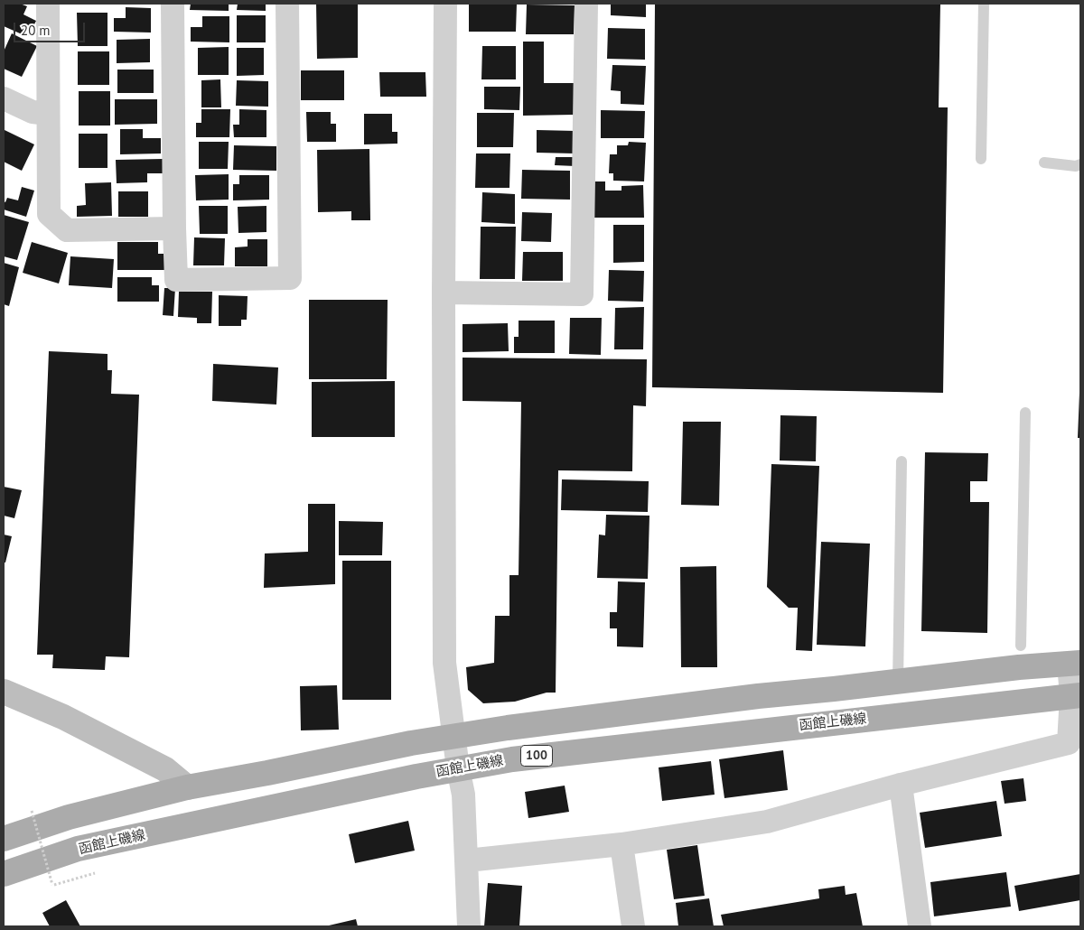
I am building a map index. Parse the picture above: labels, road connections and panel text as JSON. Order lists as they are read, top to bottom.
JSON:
{
  "streets": {
    "main road": ["函館上磯線", "100"]
  },
  "scale_bar": "20 m"
}
